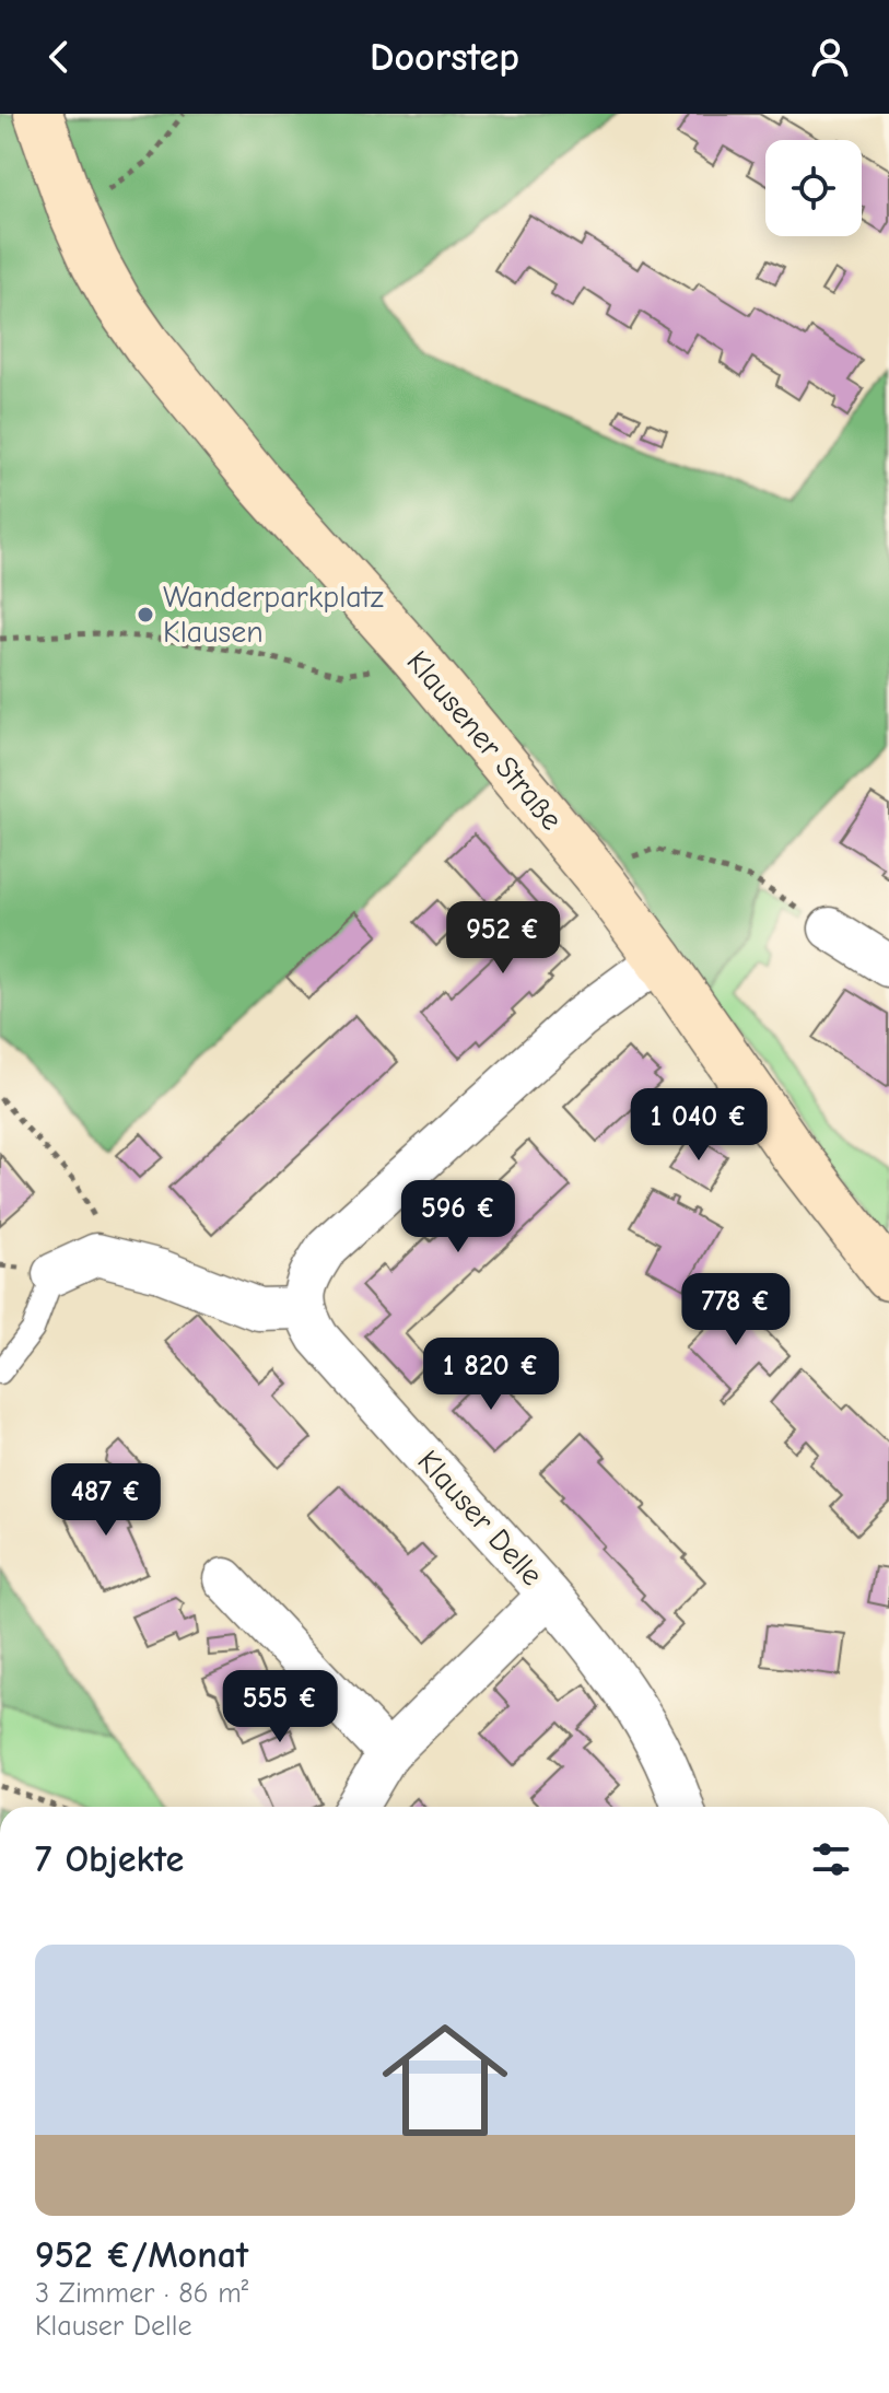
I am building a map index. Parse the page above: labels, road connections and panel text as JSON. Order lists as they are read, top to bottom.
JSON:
{
  "streets": {
    "main road": ["Klausener Straße"],
    "street": ["Klauser Delle"]
  },
  "places": ["Wanderparkplatz Klausen"],
  "page": {
    "header": "Doorstep",
    "price": [
      "952 €",
      "1 040 €",
      "596 €",
      "778 €",
      "1 820 €",
      "487 €",
      "555 €"
    ],
    "heading": "7 Objekte",
    "list": [
      {
        "name": "952 €/Monat",
        "note": "3 Zimmer · 86 m² · Klauser Delle"
      }
    ]
  }
}
